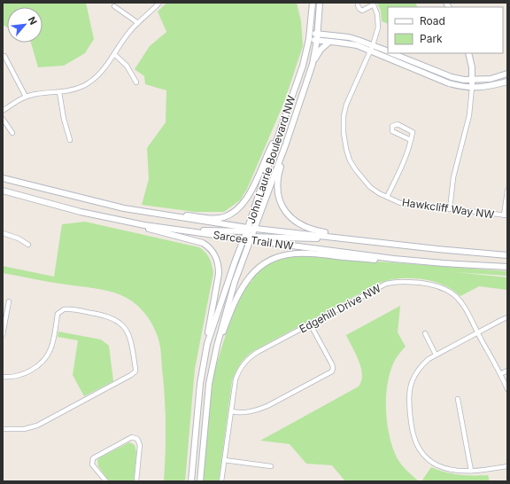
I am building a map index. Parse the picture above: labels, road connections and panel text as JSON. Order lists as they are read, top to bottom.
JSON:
{
  "streets": {
    "main road": ["John Laurie Boulevard NW", "Sarcee Trail NW"],
    "street": ["Hawkcliff Way NW", "Edgehill Drive NW"]
  },
  "crossings": [
    ["John Laurie Boulevard NW", "Sarcee Trail NW"]
  ],
  "legend": ["Road", "Park"],
  "north": "top right"
}
